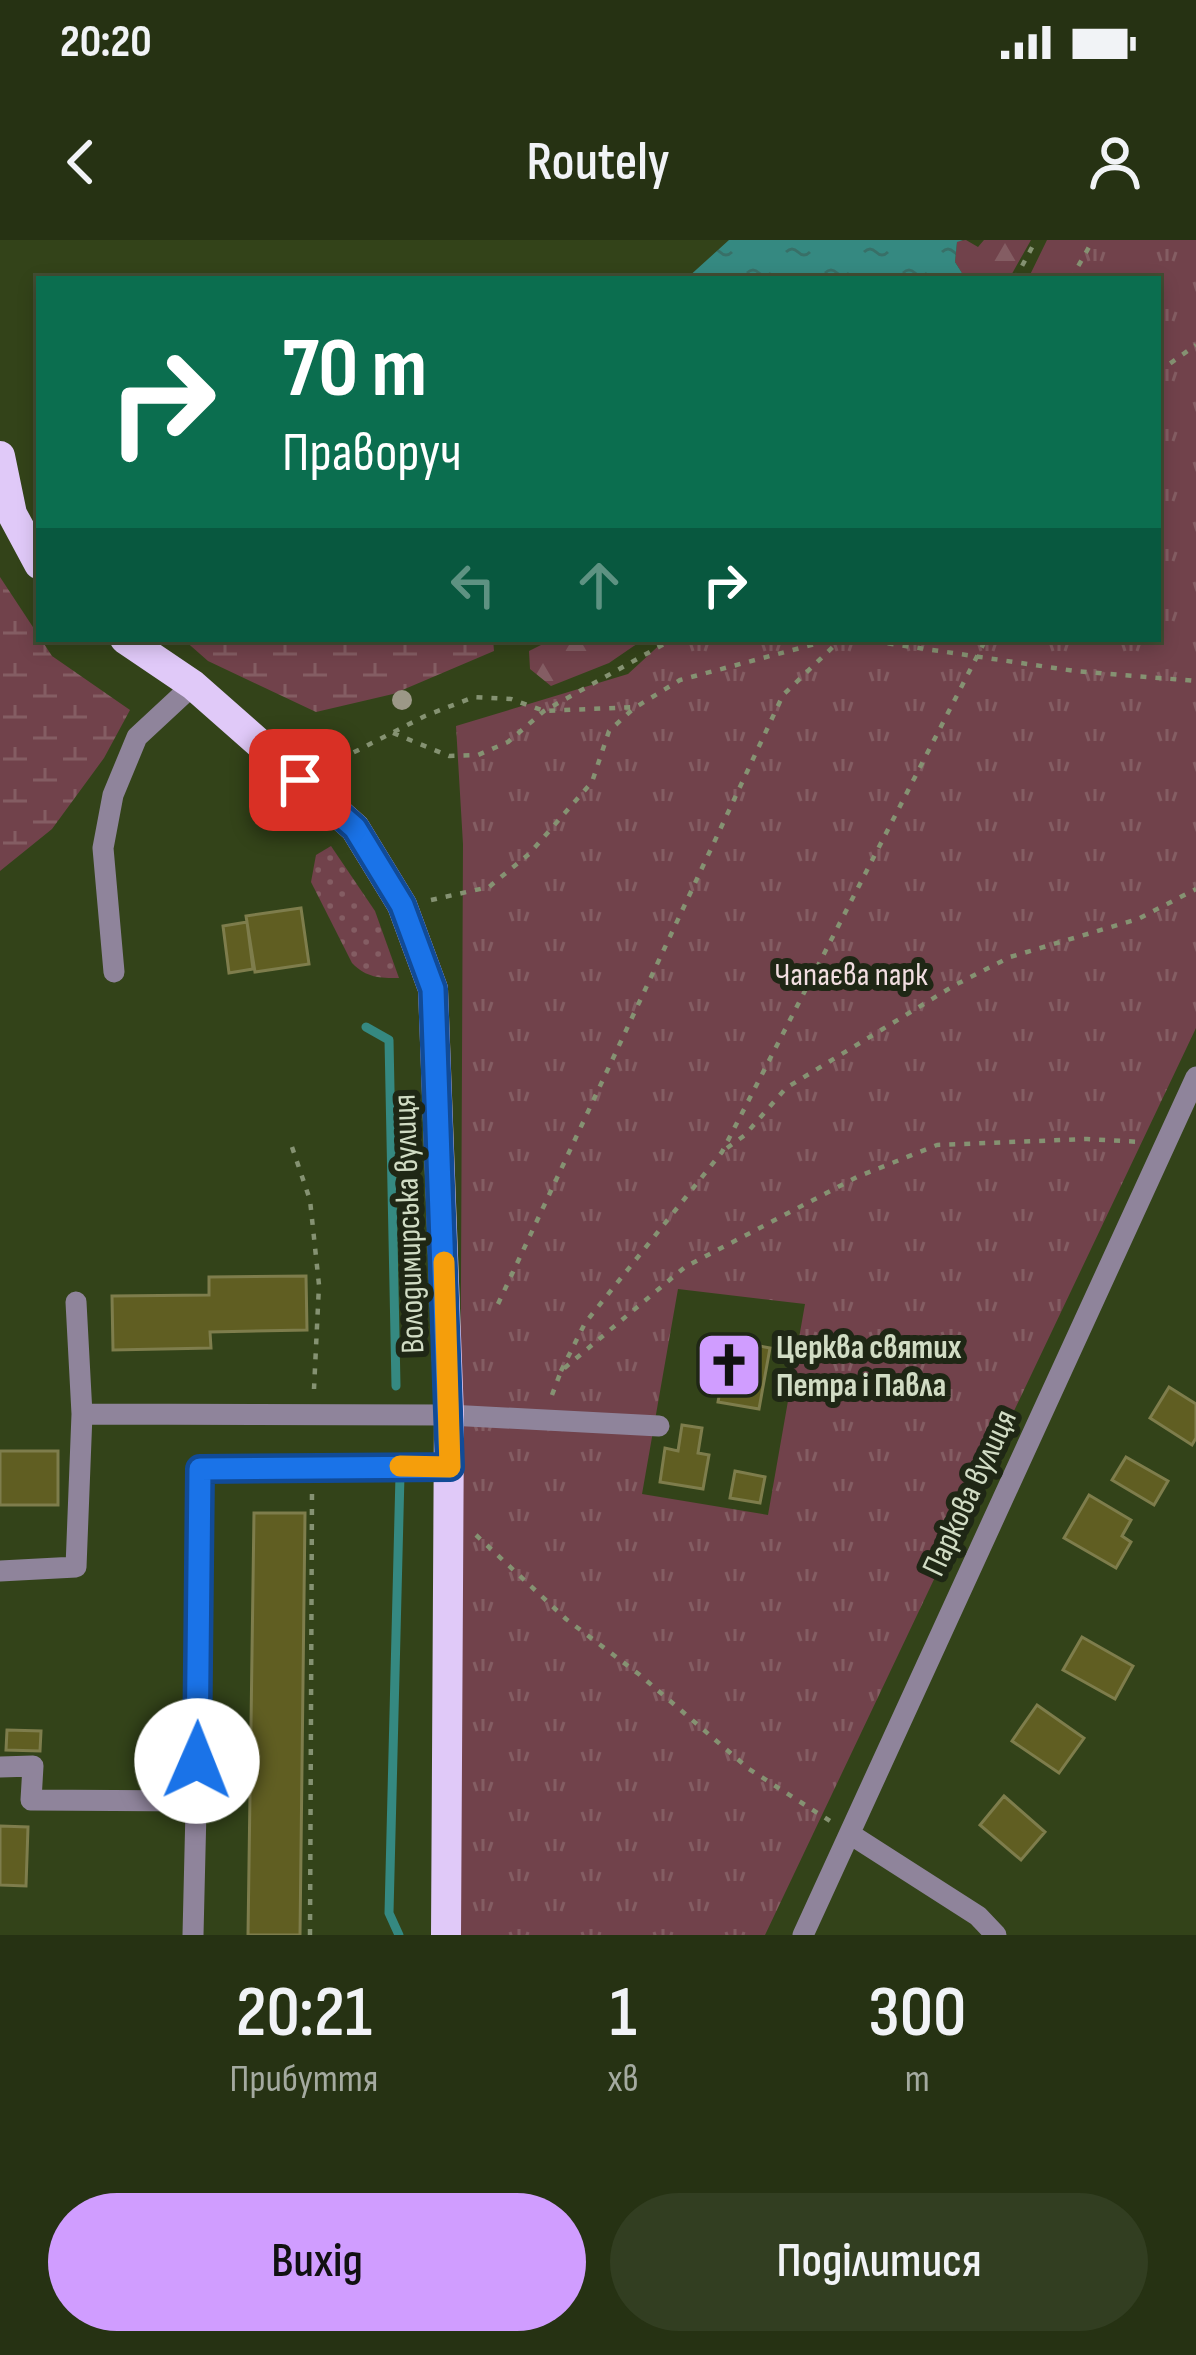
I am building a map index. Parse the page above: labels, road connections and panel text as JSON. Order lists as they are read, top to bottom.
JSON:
{
  "streets": {
    "main road": ["Володимирська вулиця"],
    "street": ["Паркова вулиця"]
  },
  "parks": ["Чапаєва парк"],
  "places": {
    "church": ["Церква святих Петра і Павла"]
  },
  "page": {
    "status": "20:20",
    "header": "Routely",
    "turn": ["70 m", "Праворуч"],
    "eta": [
      "20:21",
      "Прибуття",
      "1",
      "хв",
      "300",
      "m"
    ],
    "buttons": ["Вихід", "Поділитися"]
  }
}
